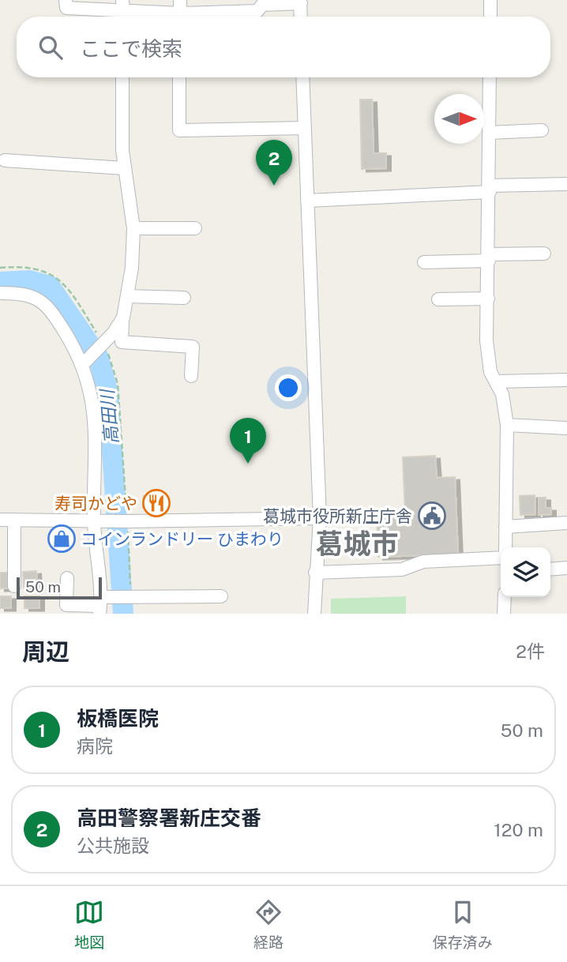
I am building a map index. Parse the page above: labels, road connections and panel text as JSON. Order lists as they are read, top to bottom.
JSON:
{
  "districts": ["葛城市"],
  "water": ["高田川"],
  "places": {
    "restaurant": ["寿司かどや"],
    "public building": ["葛城市役所新庄庁舎"],
    "shop": ["コインランドリー ひまわり"]
  },
  "scale_bar": "50 m",
  "north": "right",
  "page": {
    "search": "ここで検索",
    "pins": ["2", "1"],
    "scale": "50 m",
    "heading": ["周辺", "2件"],
    "list": [
      {
        "mark": "1",
        "name": "板橋医院",
        "note": "病院",
        "value": "50 m"
      },
      {
        "mark": "2",
        "name": "高田警察署新庄交番",
        "note": "公共施設",
        "value": "120 m"
      }
    ],
    "nav": ["地図", "経路", "保存済み"]
  }
}
